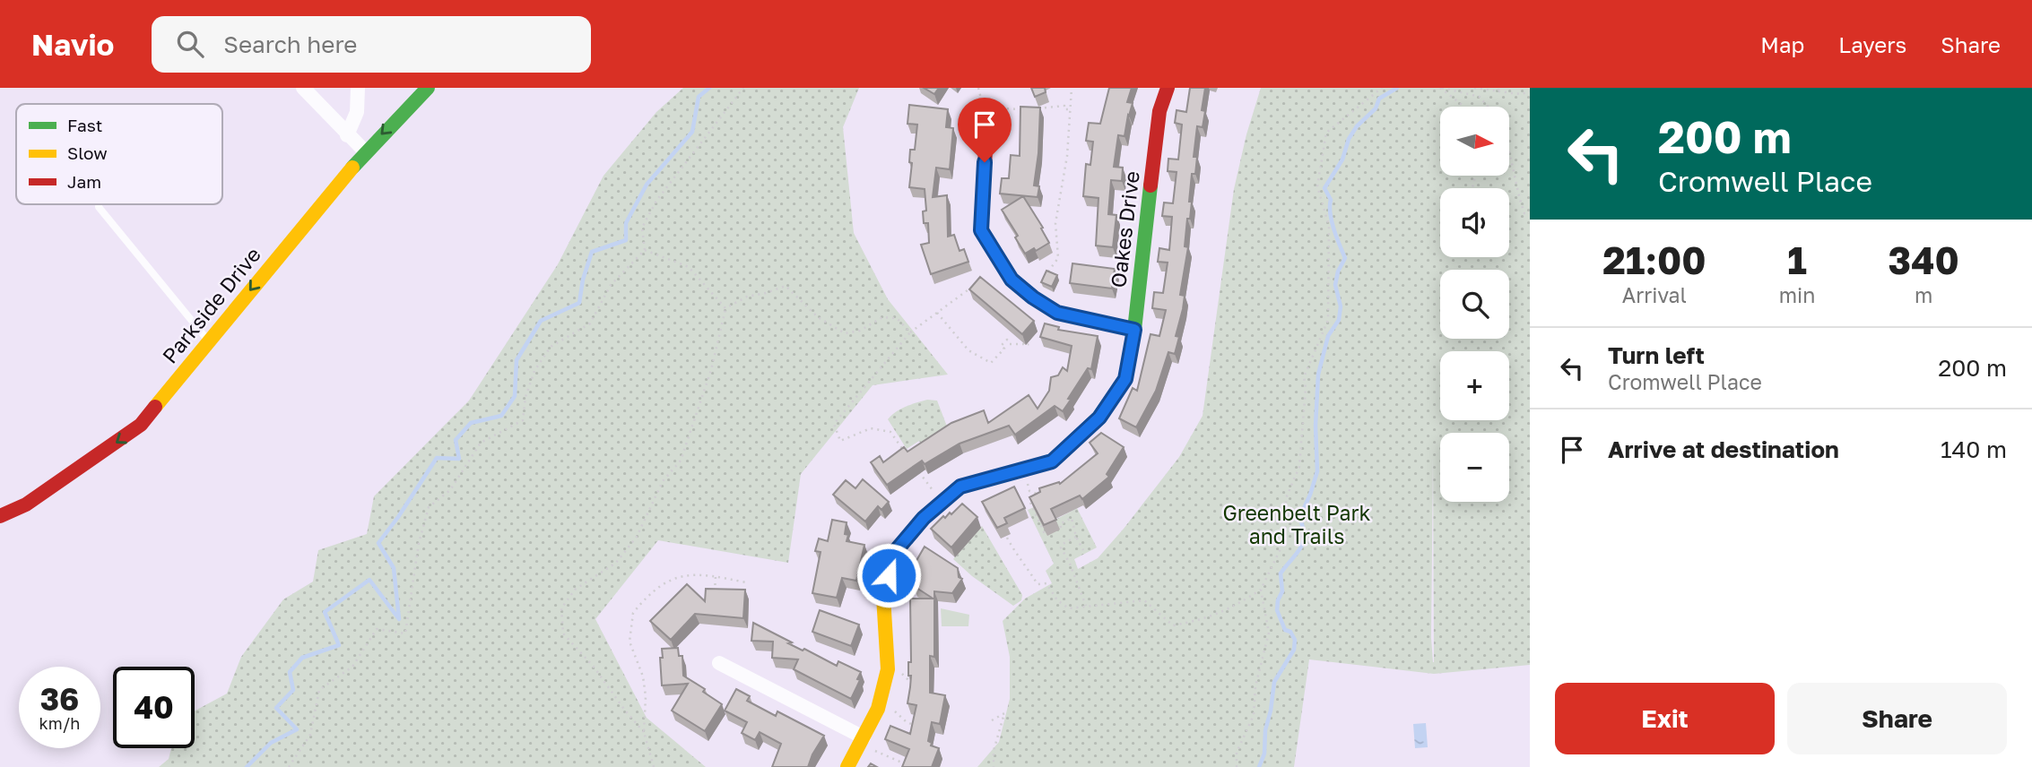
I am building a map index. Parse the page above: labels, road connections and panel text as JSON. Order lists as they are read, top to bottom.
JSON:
{
  "streets": {
    "street": ["Oakes Drive", "Parkside Drive"]
  },
  "one_way": ["Parkside Drive"],
  "parks": ["Greenbelt Park and Trails"],
  "legend": ["Fast", "Slow", "Jam"],
  "north": "right",
  "page": {
    "header": "Navio",
    "search": "Search here",
    "nav": ["Map", "Layers", "Share"],
    "turn": ["200 m", "Cromwell Place"],
    "map_buttons": ["+", "−"],
    "eta": [
      "21:00",
      "Arrival",
      "1",
      "min",
      "340",
      "m"
    ],
    "list": [
      {
        "name": "Turn left",
        "note": "Cromwell Place",
        "value": "200 m"
      },
      {
        "name": "Arrive at destination",
        "value": "140 m"
      }
    ],
    "speed": "36 km/h",
    "limit": "40",
    "buttons": ["Exit", "Share"]
  }
}
